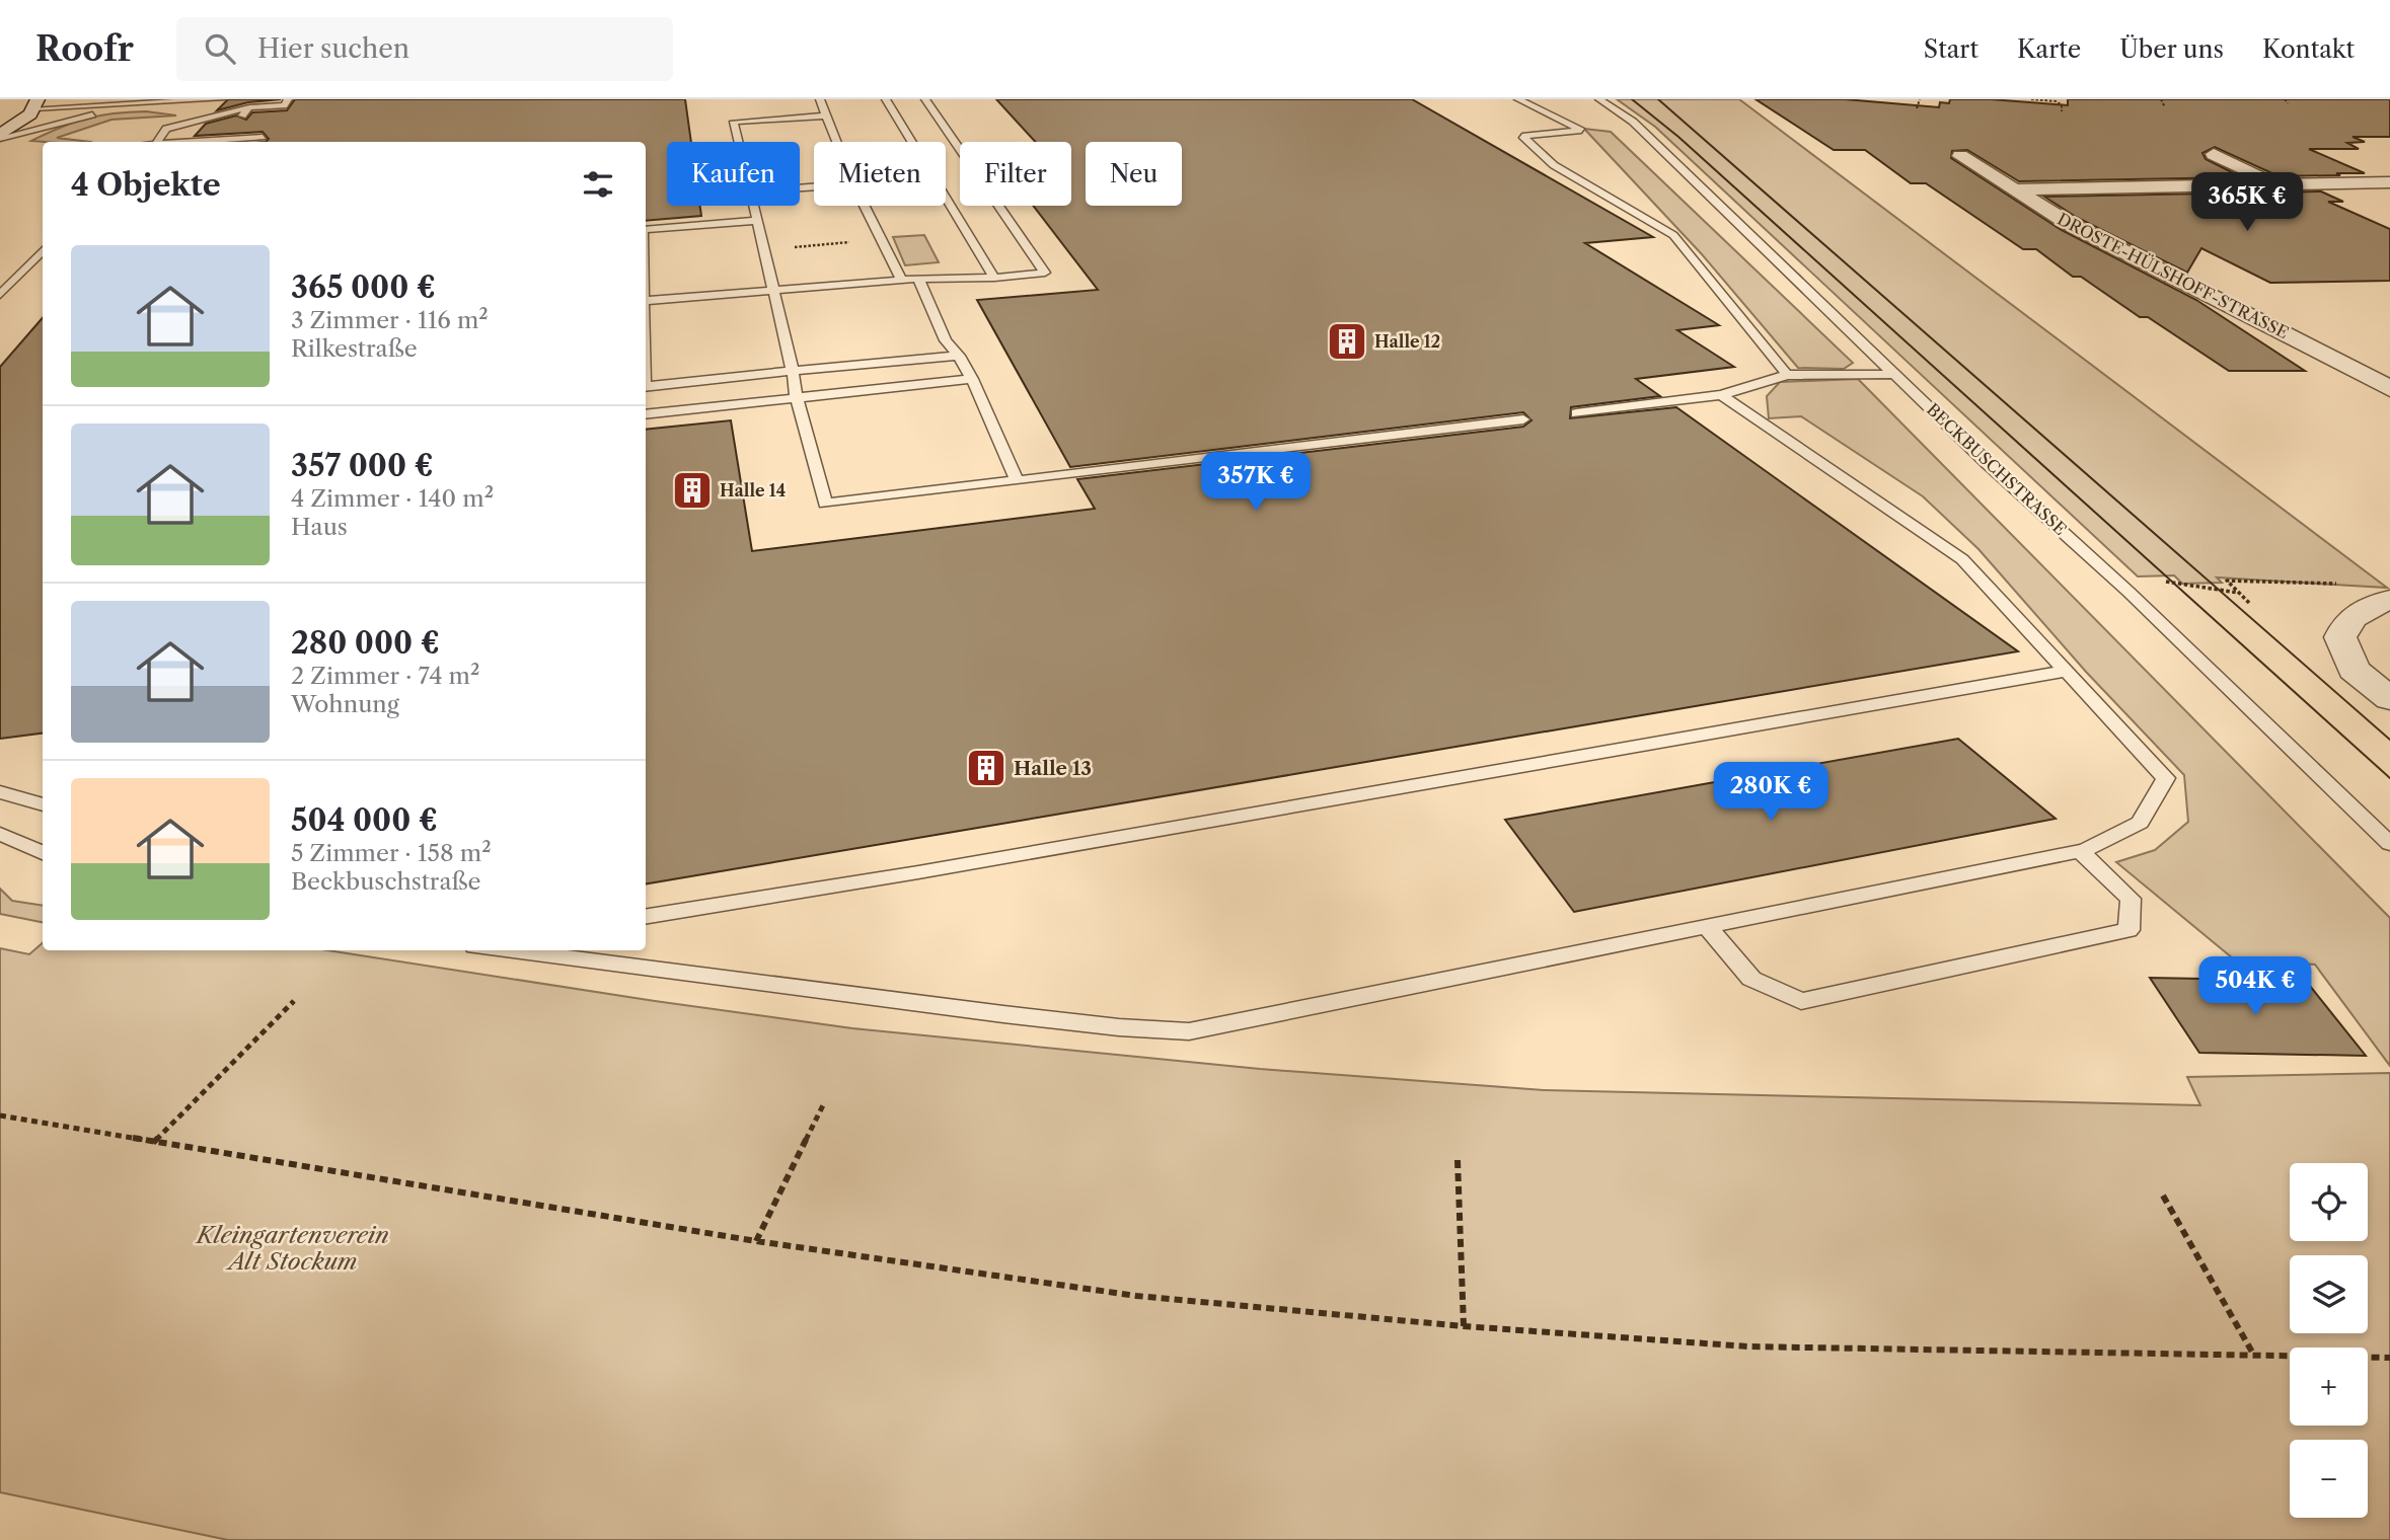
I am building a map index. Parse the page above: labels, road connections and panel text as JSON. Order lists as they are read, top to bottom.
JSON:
{
  "streets": {
    "street": ["DROSTE-HÜLSHOFF-STRASSE"],
    "lane": ["BECKBUSCHSTRASSE"]
  },
  "parks": ["Kleingartenverein Alt Stockum"],
  "places": {
    "building": ["Halle 12", "Halle 14", "Halle 13"]
  },
  "page": {
    "header": "Roofr",
    "search": "Hier suchen",
    "nav": [
      "Start",
      "Karte",
      "Über uns",
      "Kontakt"
    ],
    "chip": [
      "Kaufen",
      "Mieten",
      "Filter",
      "Neu"
    ],
    "heading": "4 Objekte",
    "price": [
      "365K €",
      "357K €",
      "280K €",
      "504K €"
    ],
    "list": [
      {
        "name": "365 000 €",
        "note": "3 Zimmer · 116 m² · Rilkestraße"
      },
      {
        "name": "357 000 €",
        "note": "4 Zimmer · 140 m² · Haus"
      },
      {
        "name": "280 000 €",
        "note": "2 Zimmer · 74 m² · Wohnung"
      },
      {
        "name": "504 000 €",
        "note": "5 Zimmer · 158 m² · Beckbuschstraße"
      }
    ],
    "map_buttons": ["+", "−"]
  }
}
